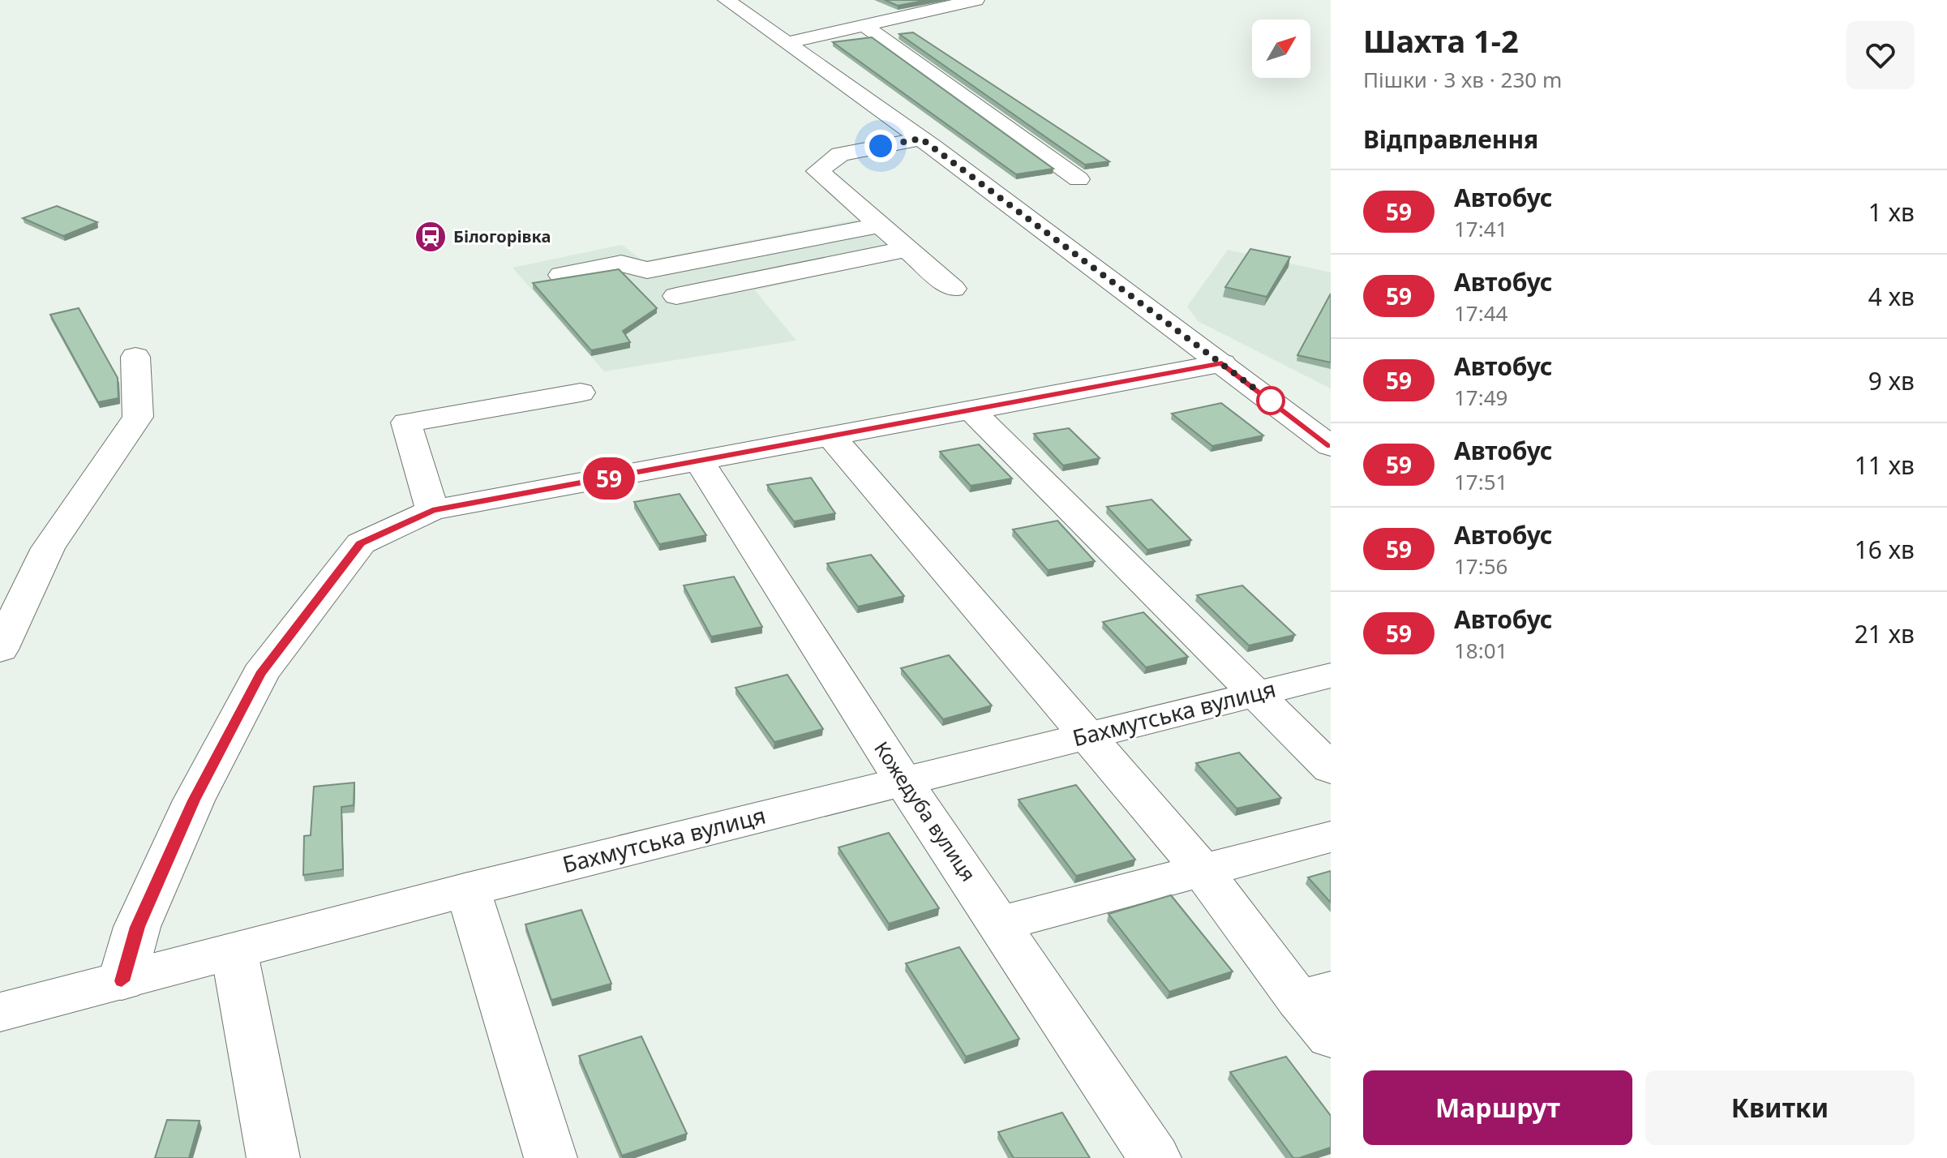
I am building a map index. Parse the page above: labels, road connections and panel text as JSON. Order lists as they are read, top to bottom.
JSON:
{
  "streets": {
    "street": ["Бахмутська вулиця", "Кожедуба вулиця"]
  },
  "crossings": [
    ["Бахмутська вулиця", "Кожедуба вулиця"]
  ],
  "places": {
    "station": ["Білогорівка"]
  },
  "lines": ["bus line 59"],
  "north": "top right",
  "page": {
    "on_map": "59",
    "heading": [
      ["Шахта 1-2", "Пішки · 3 хв · 230 m"],
      "Відправлення"
    ],
    "list": [
      {
        "mark": "59",
        "name": "Автобус",
        "note": "17:41",
        "value": "1 хв"
      },
      {
        "mark": "59",
        "name": "Автобус",
        "note": "17:44",
        "value": "4 хв"
      },
      {
        "mark": "59",
        "name": "Автобус",
        "note": "17:49",
        "value": "9 хв"
      },
      {
        "mark": "59",
        "name": "Автобус",
        "note": "17:51",
        "value": "11 хв"
      },
      {
        "mark": "59",
        "name": "Автобус",
        "note": "17:56",
        "value": "16 хв"
      },
      {
        "mark": "59",
        "name": "Автобус",
        "note": "18:01",
        "value": "21 хв"
      }
    ],
    "buttons": ["Маршрут", "Квитки"]
  }
}
